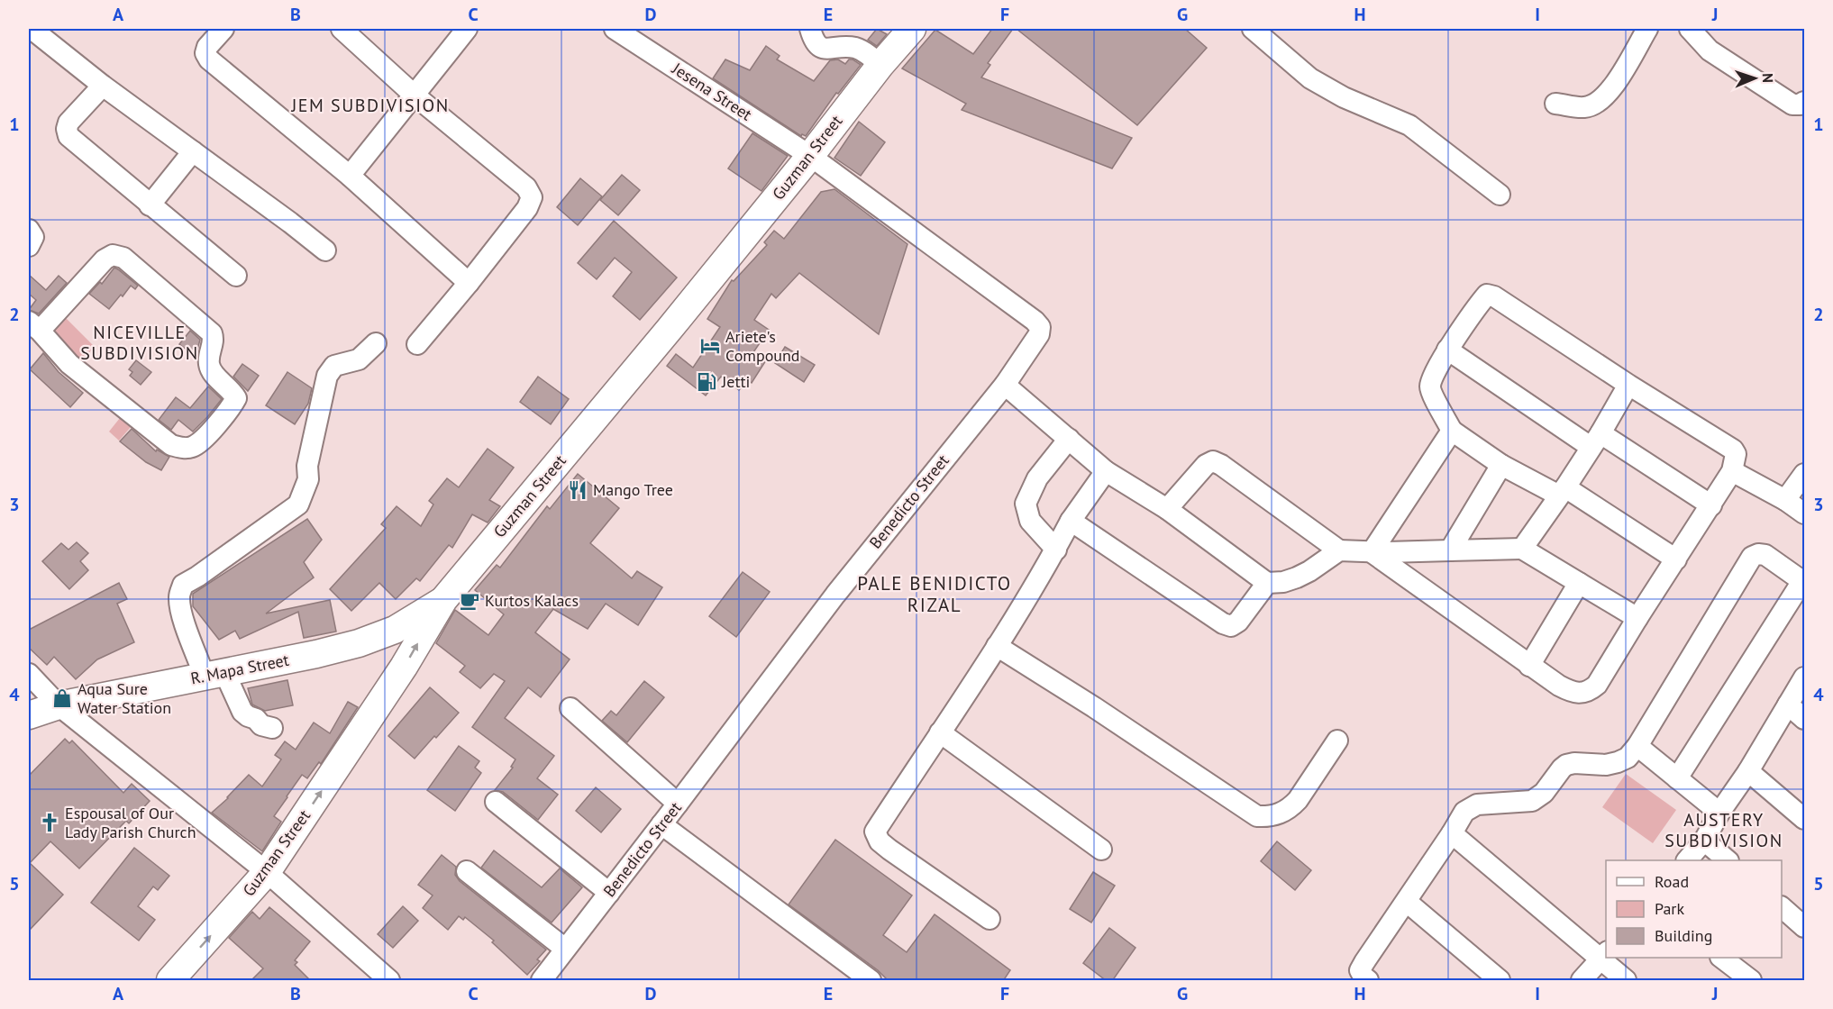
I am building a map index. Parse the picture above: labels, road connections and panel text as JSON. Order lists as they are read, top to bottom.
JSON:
{
  "streets": {
    "main road": ["Guzman Street", "R. Mapa Street"],
    "street": ["Jesena Street", "Benedicto Street"]
  },
  "crossings": [
    ["Jesena Street", "Guzman Street"],
    ["Jesena Street", "Benedicto Street"],
    ["Guzman Street", "Benedicto Street"],
    ["Guzman Street", "R. Mapa Street"]
  ],
  "one_way": ["Guzman Street"],
  "districts": [
    "JEM SUBDIVISION",
    "NICEVILLE SUBDIVISION",
    "PALE BENIDICTO RIZAL",
    "AUSTERY SUBDIVISION"
  ],
  "places": {
    "hotel": ["Ariete's Compound"],
    "fuel station": ["Jetti"],
    "restaurant": ["Mango Tree"],
    "cafe": ["Kurtos Kalacs"],
    "shop": ["Aqua Sure Water Station"],
    "church": ["Espousal of Our Lady Parish Church"]
  },
  "legend": ["Road", "Park", "Building"],
  "north": "right",
  "grid": {
    "columns": [
      "A",
      "B",
      "C",
      "D",
      "E",
      "F",
      "G",
      "H",
      "I",
      "J"
    ],
    "rows": [
      "1",
      "2",
      "3",
      "4",
      "5"
    ]
  }
}
